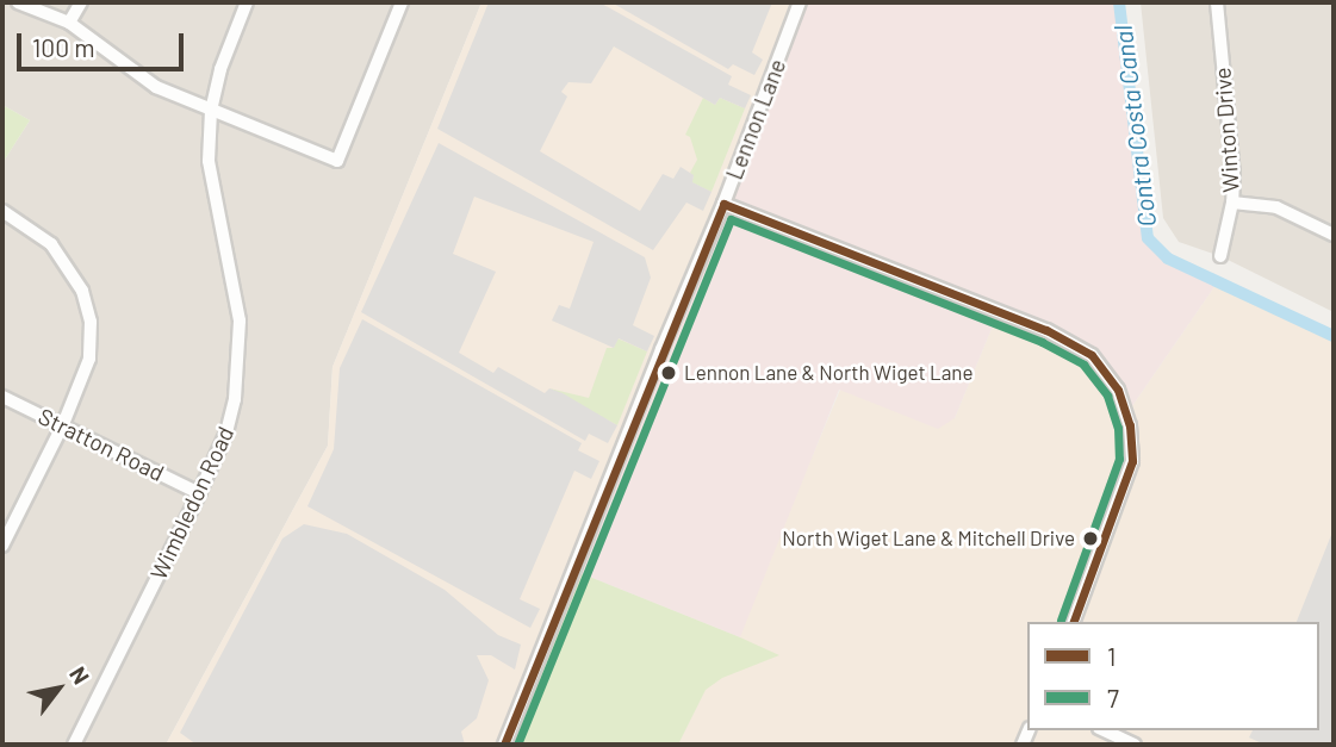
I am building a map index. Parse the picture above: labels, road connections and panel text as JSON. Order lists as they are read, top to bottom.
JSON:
{
  "streets": {
    "street": [
      "Lennon Lane",
      "Winton Drive",
      "Stratton Road",
      "Wimbledon Road"
    ]
  },
  "crossings": [
    ["Stratton Road", "Wimbledon Road"]
  ],
  "water": ["Contra Costa Canal"],
  "places": ["Lennon Lane & North Wiget Lane", "North Wiget Lane & Mitchell Drive"],
  "lines": ["transit line 1", "transit line 7"],
  "legend": ["1", "7"],
  "scale_bar": "100 m",
  "north": "top right"
}
